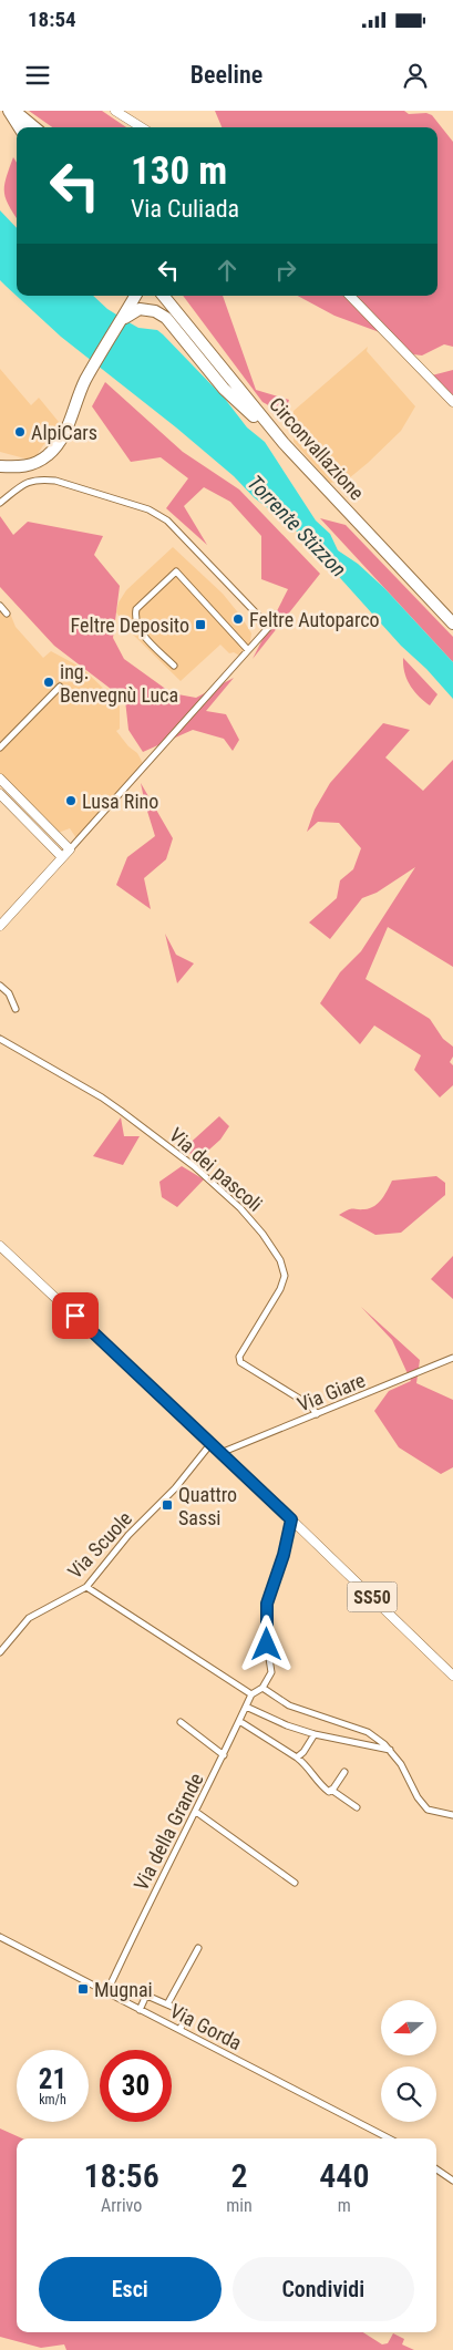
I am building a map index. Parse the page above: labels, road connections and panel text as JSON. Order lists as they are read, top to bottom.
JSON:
{
  "streets": {
    "highway": ["Circonvallazione"],
    "main road": ["SS50"],
    "street": [
      "Via dei pascoli",
      "Via Giare",
      "Via Scuole",
      "Via della Grande",
      "Via Gorda"
    ]
  },
  "crossings": [
    ["Via dei pascoli", "Via Giare"],
    ["Via Giare", "SS50"],
    ["Via Scuole", "SS50"],
    ["Via della Grande", "Via Gorda"]
  ],
  "water": ["Torrente Stizzon"],
  "places": {
    "other": [
      "AlpiCars",
      "Feltre Autoparco",
      "ing. Benvegnù Luca",
      "Lusa Rino"
    ],
    "transit": ["Feltre Deposito", "Quattro Sassi", "Mugnai"]
  },
  "north": "left",
  "page": {
    "status": "18:54",
    "header": "Beeline",
    "turn": ["130 m", "Via Culiada"],
    "speed": "21 km/h",
    "limit": "30",
    "eta": [
      "18:56",
      "Arrivo",
      "2",
      "min",
      "440",
      "m"
    ],
    "buttons": ["Esci", "Condividi"]
  }
}
